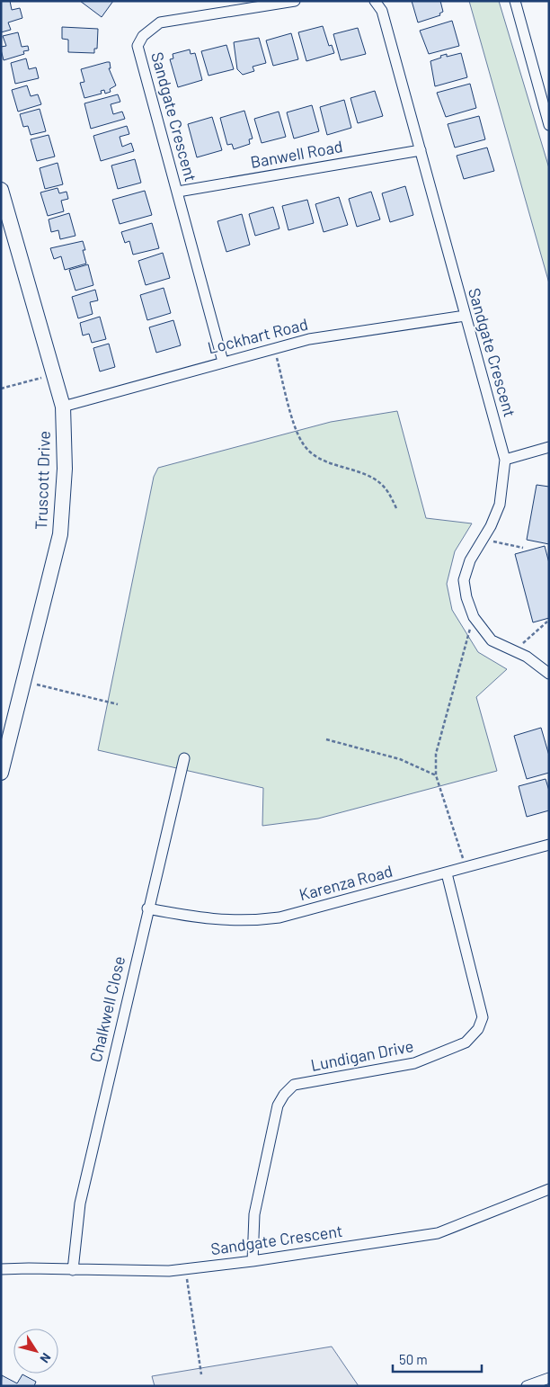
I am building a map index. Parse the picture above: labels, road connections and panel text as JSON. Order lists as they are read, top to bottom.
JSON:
{
  "streets": {
    "street": [
      "Sandgate Crescent",
      "Banwell Road",
      "Lockhart Road",
      "Truscott Drive",
      "Karenza Road",
      "Chalkwell Close",
      "Lundigan Drive"
    ]
  },
  "crossings": [
    ["Sandgate Crescent", "Banwell Road"],
    ["Sandgate Crescent", "Lockhart Road"],
    ["Sandgate Crescent", "Chalkwell Close"],
    ["Sandgate Crescent", "Lundigan Drive"],
    ["Lockhart Road", "Truscott Drive"],
    ["Karenza Road", "Chalkwell Close"],
    ["Karenza Road", "Lundigan Drive"]
  ],
  "scale_bar": "50 m",
  "north": "bottom right"
}
